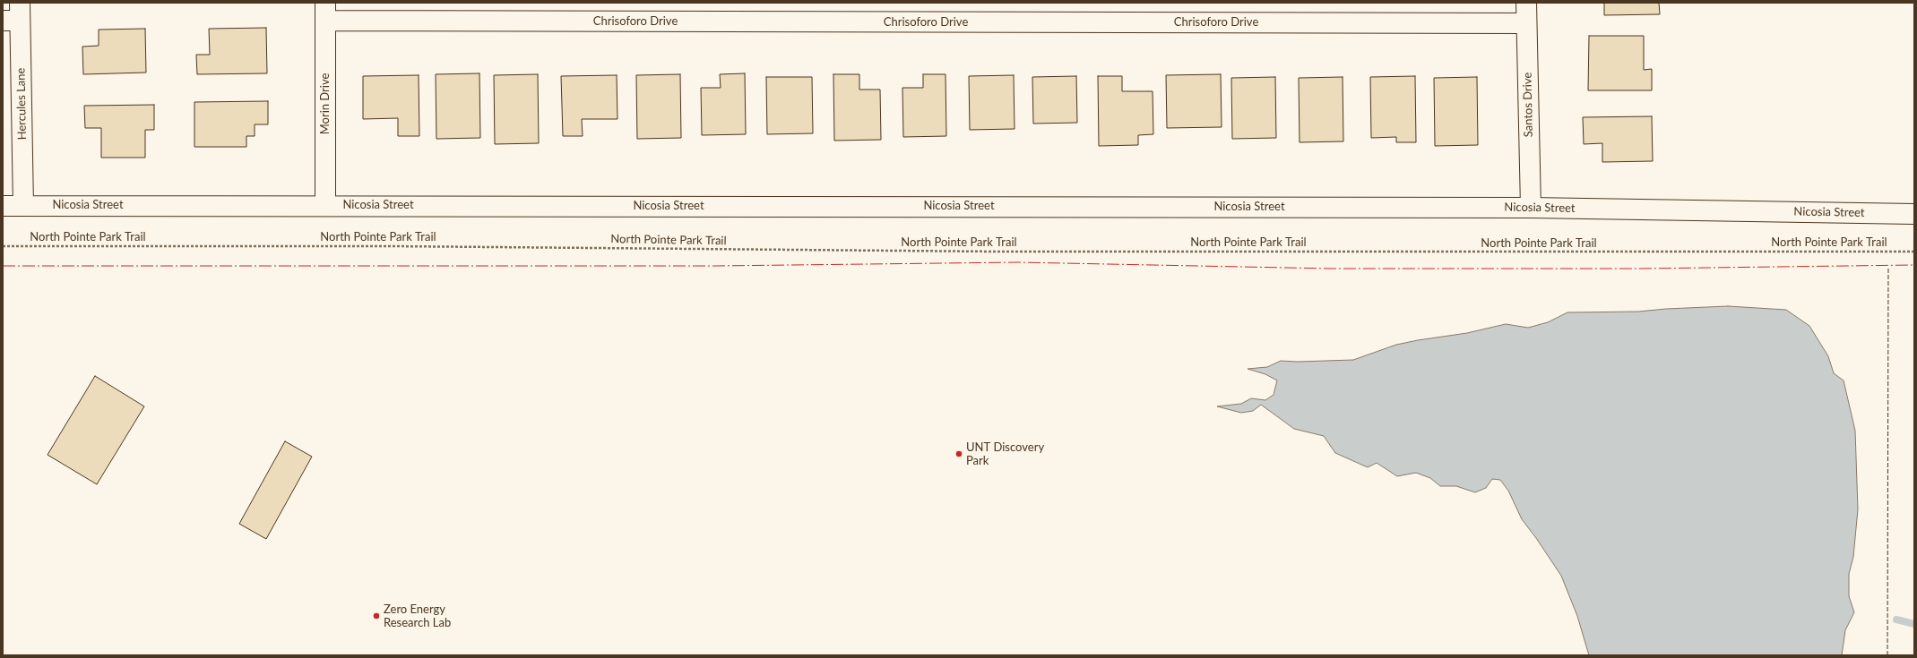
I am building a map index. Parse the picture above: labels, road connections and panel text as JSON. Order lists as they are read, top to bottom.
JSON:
{
  "streets": {
    "street": [
      "Chrisoforo Drive",
      "Hercules Lane",
      "Morin Drive",
      "Santos Drive",
      "Nicosia Street"
    ],
    "path": ["North Pointe Park Trail"]
  },
  "crossings": [
    ["Chrisoforo Drive", "Morin Drive"],
    ["Chrisoforo Drive", "Santos Drive"],
    ["Hercules Lane", "Nicosia Street"],
    ["Morin Drive", "Nicosia Street"],
    ["Santos Drive", "Nicosia Street"]
  ],
  "places": ["UNT Discovery Park", "Zero Energy Research Lab"]
}
